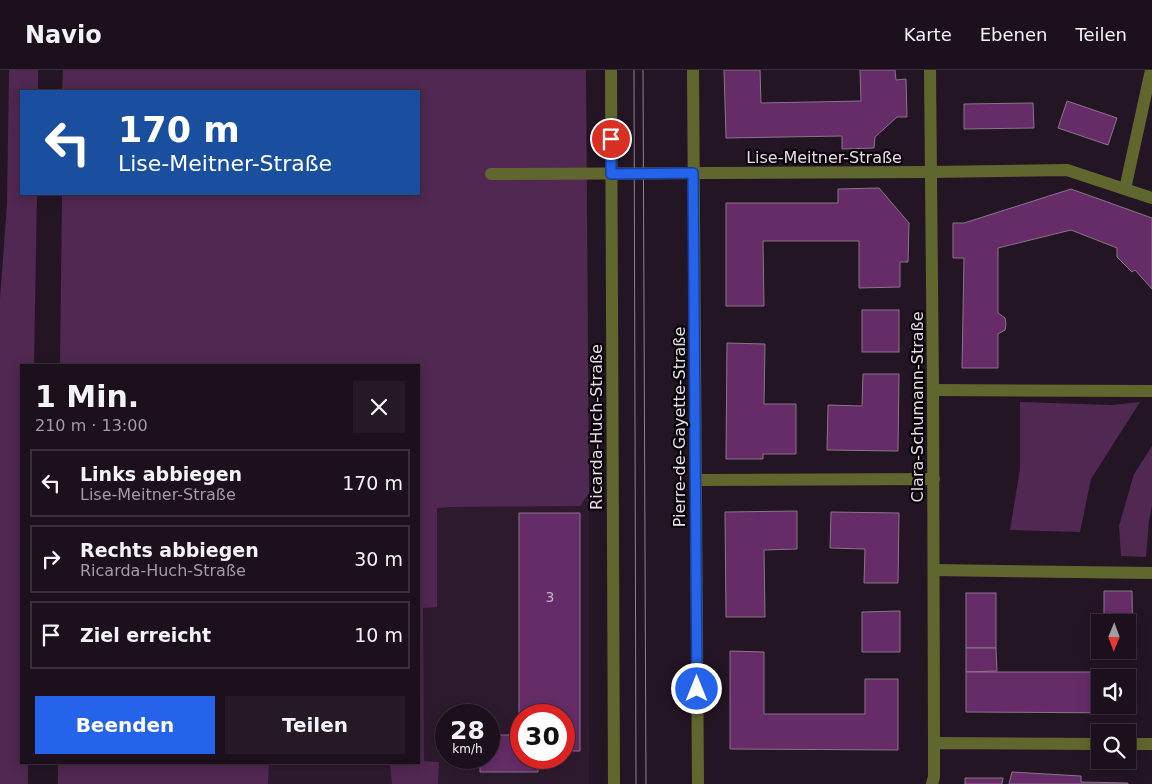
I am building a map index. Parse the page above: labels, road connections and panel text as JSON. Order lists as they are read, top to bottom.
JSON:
{
  "streets": {
    "street": [
      "Lise-Meitner-Straße",
      "Clara-Schumann-Straße",
      "Ricarda-Huch-Straße",
      "Pierre-de-Gayette-Straße"
    ]
  },
  "crossings": [
    ["Lise-Meitner-Straße", "Clara-Schumann-Straße"],
    ["Lise-Meitner-Straße", "Ricarda-Huch-Straße"],
    ["Lise-Meitner-Straße", "Pierre-de-Gayette-Straße"]
  ],
  "house_numbers": ["3"],
  "north": "bottom",
  "page": {
    "header": "Navio",
    "nav": ["Karte", "Ebenen", "Teilen"],
    "turn": ["170 m", "Lise-Meitner-Straße"],
    "heading": ["1 Min.", "210 m · 13:00"],
    "list": [
      {
        "name": "Links abbiegen",
        "note": "Lise-Meitner-Straße",
        "value": "170 m"
      },
      {
        "name": "Rechts abbiegen",
        "note": "Ricarda-Huch-Straße",
        "value": "30 m"
      },
      {
        "name": "Ziel erreicht",
        "value": "10 m"
      }
    ],
    "buttons": ["Beenden", "Teilen"],
    "speed": "28 km/h",
    "limit": "30"
  }
}
